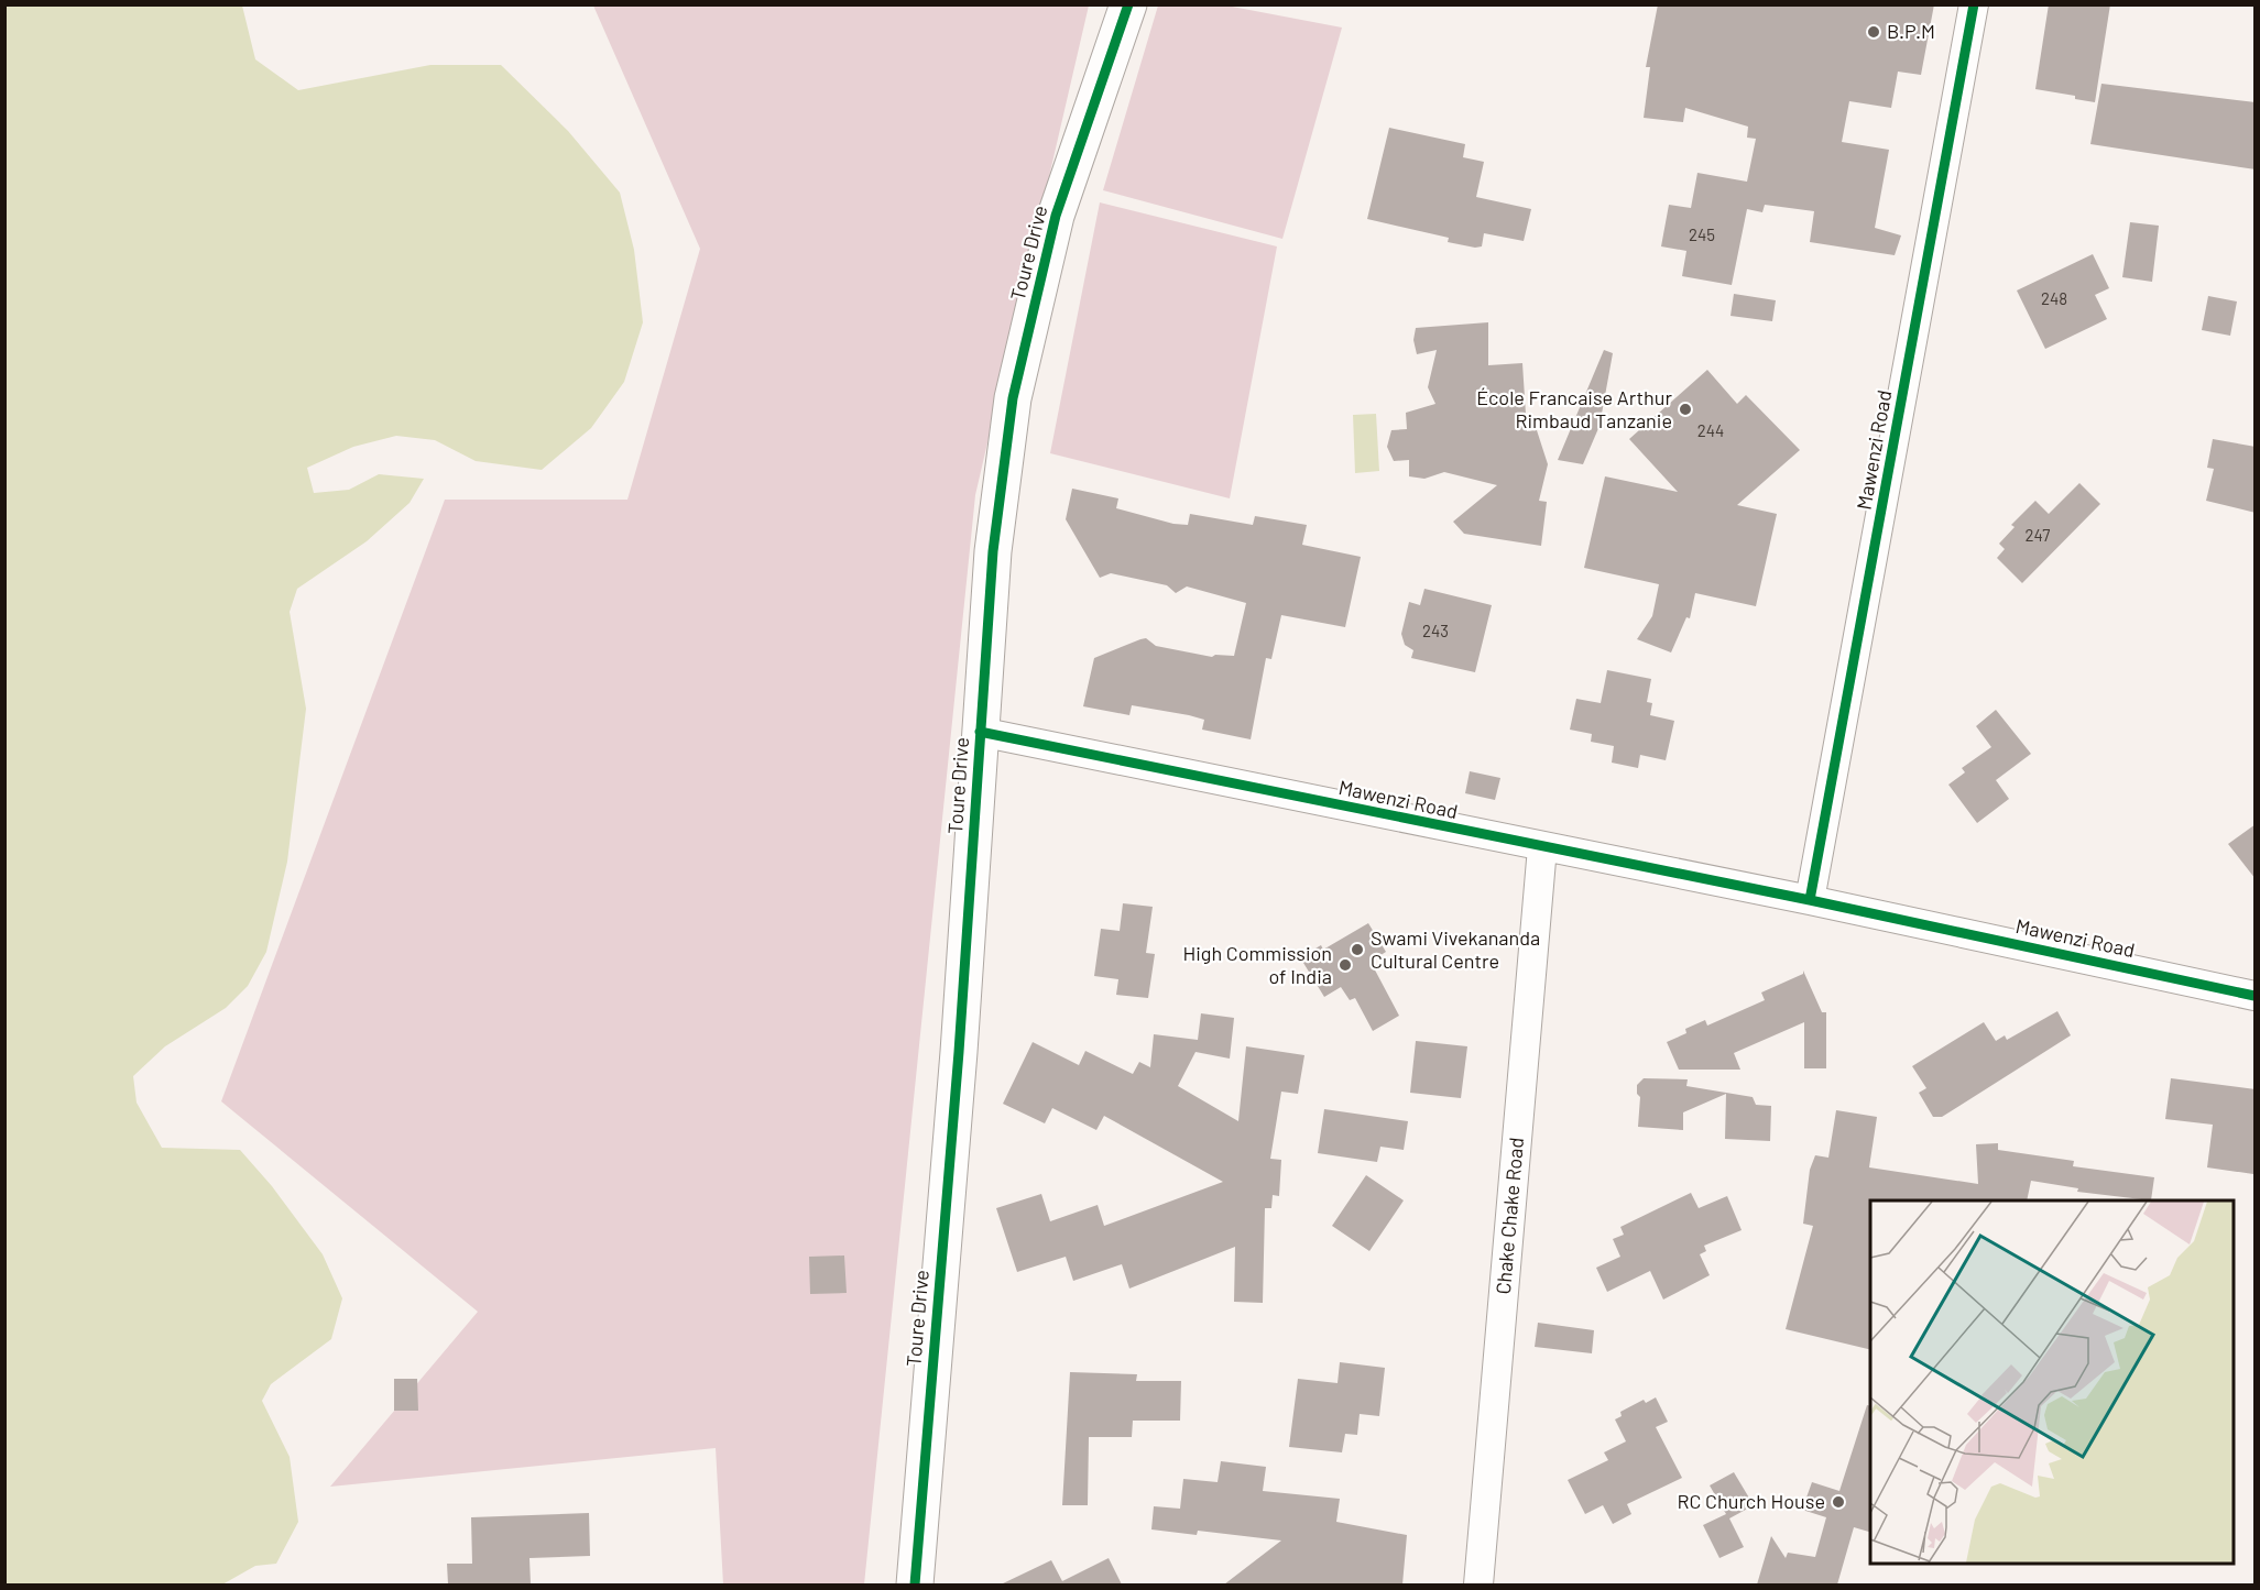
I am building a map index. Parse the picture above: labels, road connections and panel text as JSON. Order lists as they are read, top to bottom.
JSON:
{
  "streets": {
    "street": ["Toure Drive", "Mawenzi Road", "Chake Chake Road"]
  },
  "crossings": [
    ["Toure Drive", "Mawenzi Road"],
    ["Mawenzi Road", "Chake Chake Road"]
  ],
  "places": [
    "B.P.M",
    "École Francaise Arthur Rimbaud Tanzanie",
    "Swami Vivekananda Cultural Centre",
    "High Commission of India",
    "RC Church House"
  ],
  "house_numbers": [
    "245",
    "248",
    "244",
    "247",
    "243"
  ]
}
